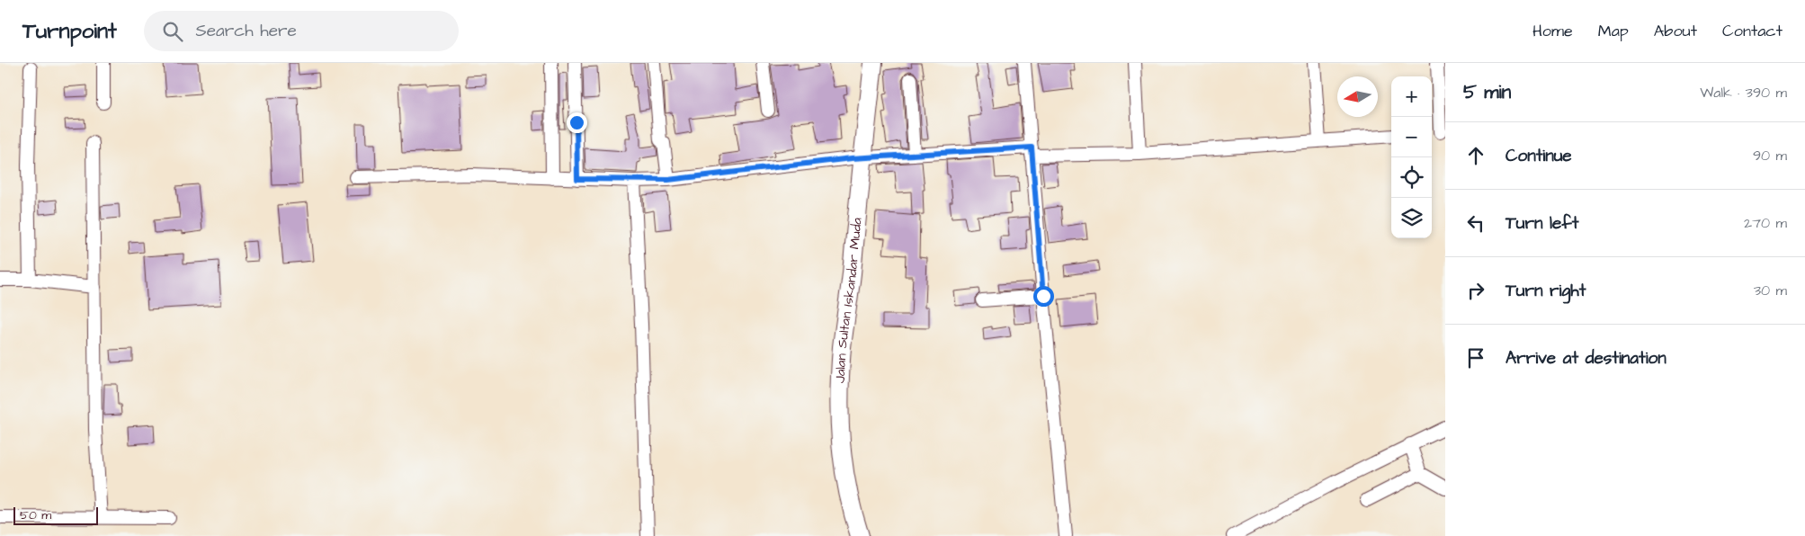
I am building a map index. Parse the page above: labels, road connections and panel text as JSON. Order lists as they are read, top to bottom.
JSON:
{
  "streets": {
    "highway": ["Jalan Sultan Iskandar Muda"]
  },
  "scale_bar": "50 m",
  "north": "left",
  "page": {
    "header": "Turnpoint",
    "search": "Search here",
    "nav": [
      "Home",
      "Map",
      "About",
      "Contact"
    ],
    "heading": ["5 min", "Walk · 390 m"],
    "map_buttons": ["+", "−"],
    "list": [
      ["Continue", "90 m"],
      ["Turn left", "270 m"],
      ["Turn right", "30 m"],
      "Arrive at destination"
    ],
    "scale": "50 m"
  }
}
